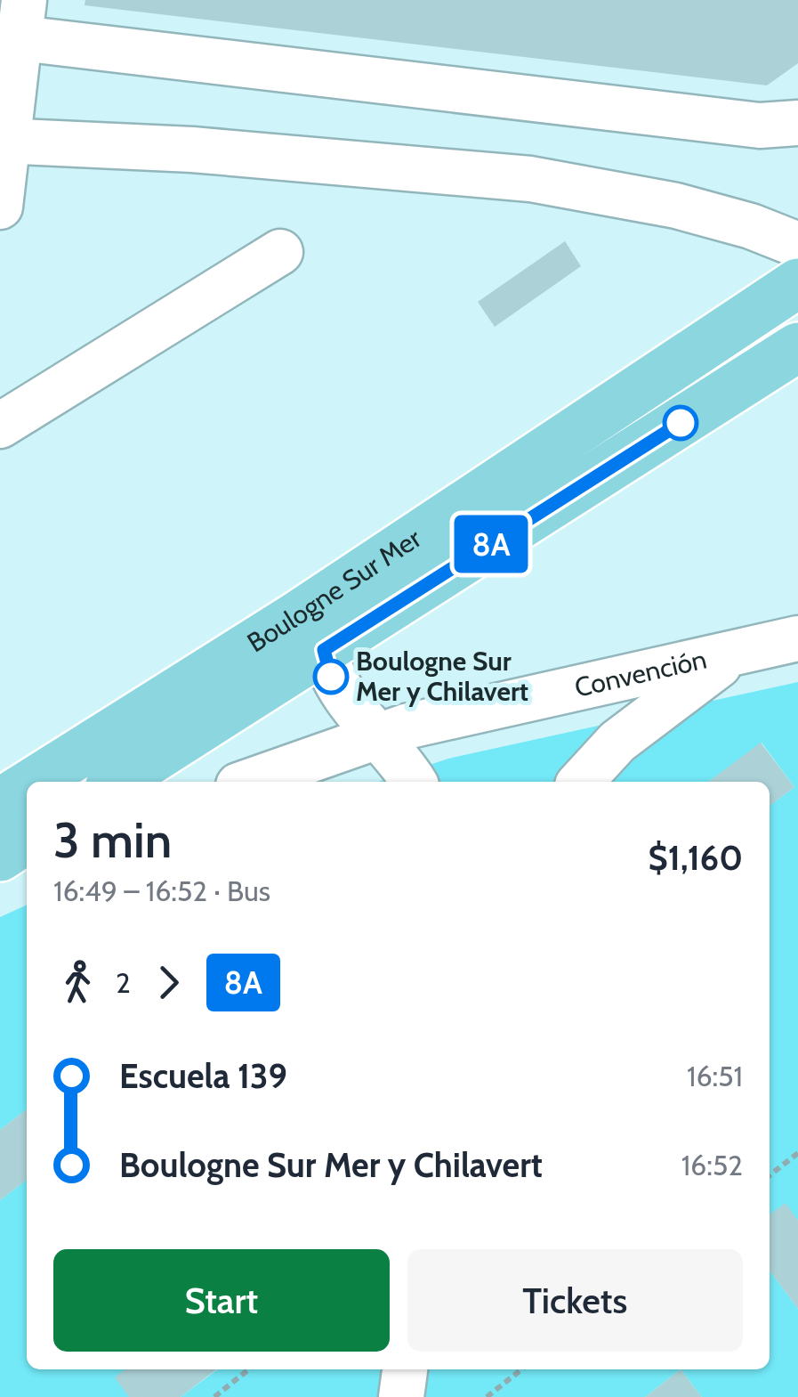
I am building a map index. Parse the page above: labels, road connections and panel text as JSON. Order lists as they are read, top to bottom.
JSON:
{
  "streets": {
    "main road": ["Boulogne Sur Mer"],
    "street": ["Convención"]
  },
  "places": ["Boulogne Sur Mer y Chilavert"],
  "lines": ["bus line 8A"],
  "page": {
    "on_map": "8A",
    "heading": ["3 min", "16:49 – 16:52 · Bus", "$1,160"],
    "legs": ["2", "8A"],
    "list": [
      {
        "name": "Escuela 139",
        "value": "16:51"
      },
      {
        "name": "Boulogne Sur Mer y Chilavert",
        "value": "16:52"
      }
    ],
    "buttons": ["Start", "Tickets"]
  }
}
